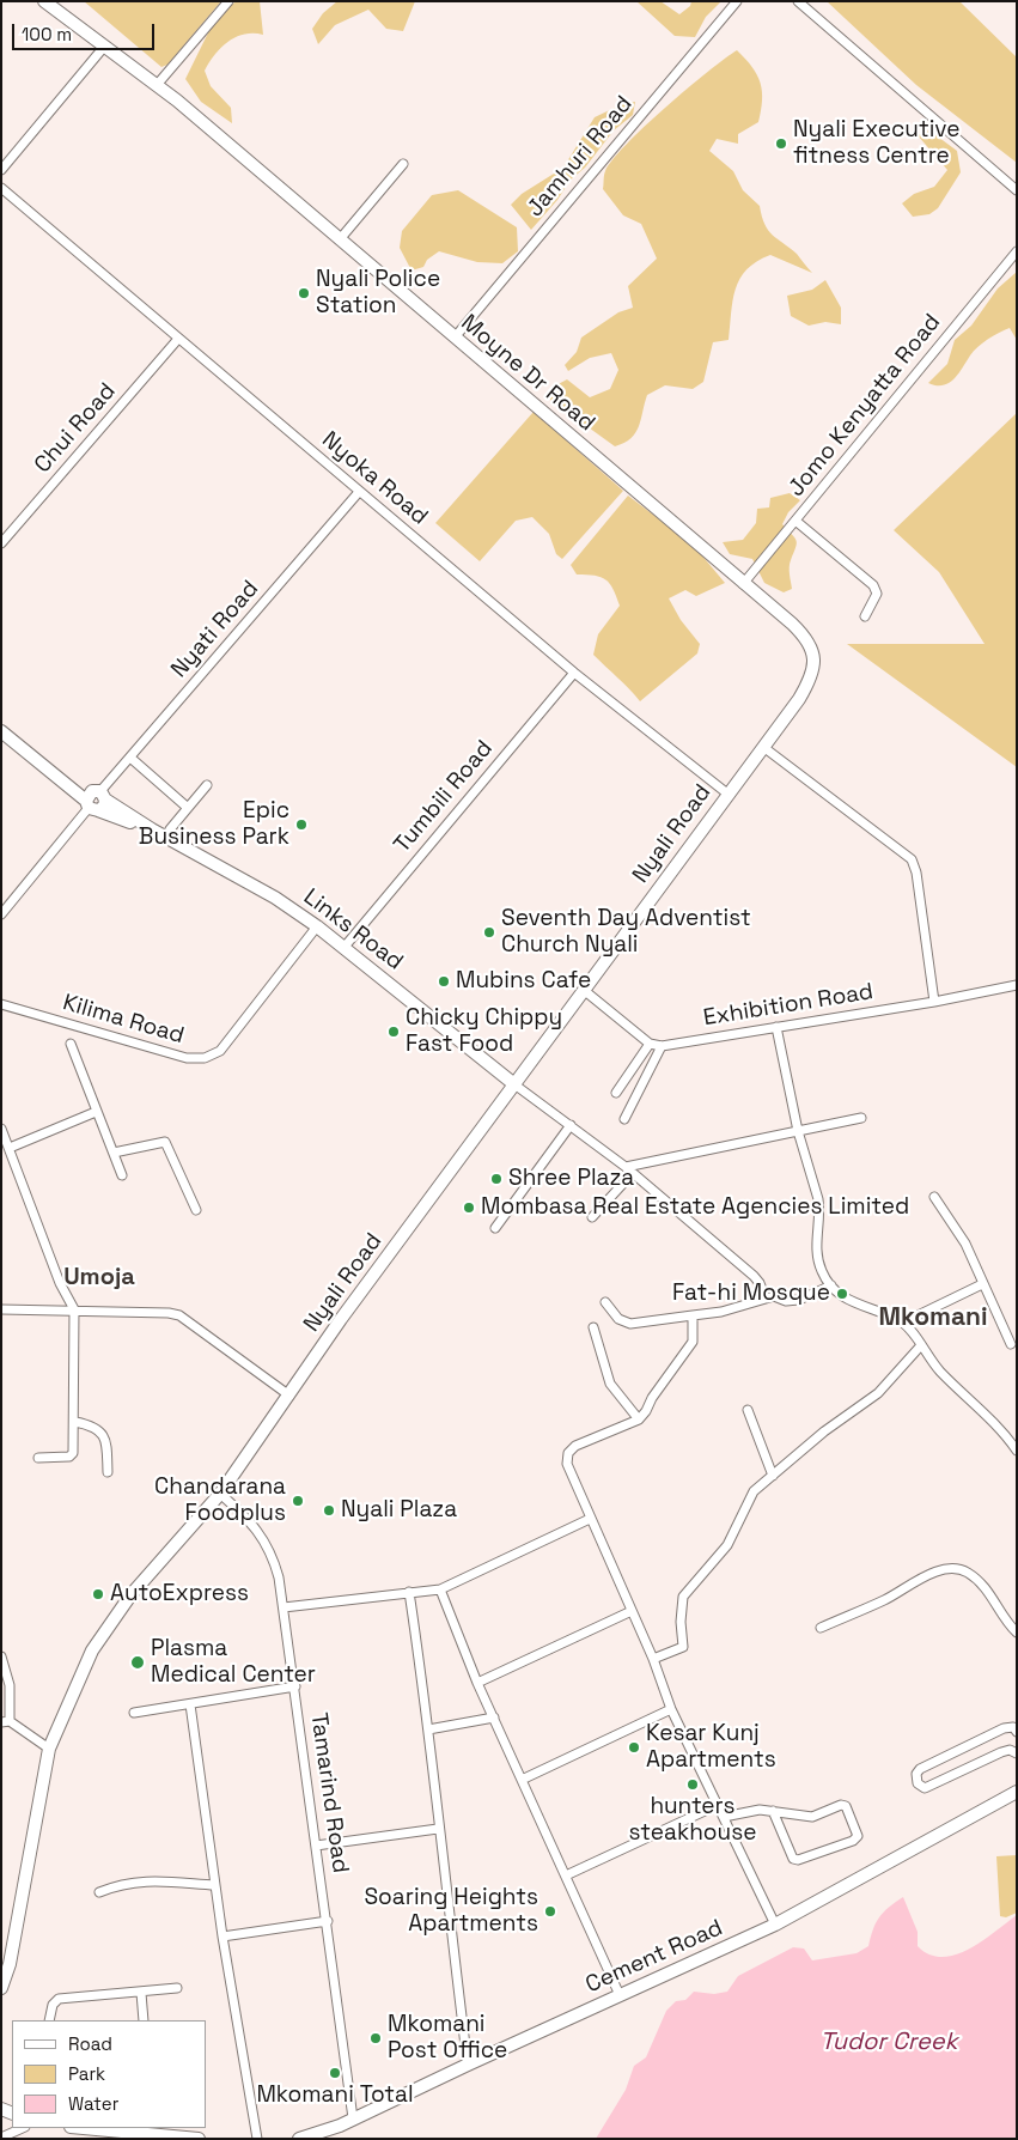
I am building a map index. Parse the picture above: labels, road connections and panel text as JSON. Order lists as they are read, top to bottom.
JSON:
{
  "streets": {
    "main road": [
      "Moyne Dr Road",
      "Nyali Road",
      "Links Road",
      "Cement Road"
    ],
    "street": [
      "Jamhuri Road",
      "Jomo Kenyatta Road",
      "Chui Road",
      "Nyoka Road",
      "Nyati Road",
      "Tumbili Road",
      "Exhibition Road",
      "Kilima Road",
      "Tamarind Road"
    ]
  },
  "crossings": [
    ["Jamhuri Road", "Moyne Dr Road"],
    ["Moyne Dr Road", "Jomo Kenyatta Road"],
    ["Moyne Dr Road", "Nyali Road"],
    ["Chui Road", "Nyoka Road"],
    ["Nyoka Road", "Nyati Road"],
    ["Nyoka Road", "Tumbili Road"],
    ["Nyoka Road", "Nyali Road"],
    ["Nyati Road", "Links Road"],
    ["Tumbili Road", "Links Road"],
    ["Nyali Road", "Links Road"],
    ["Nyali Road", "Exhibition Road"],
    ["Nyali Road", "Tamarind Road"],
    ["Links Road", "Kilima Road"],
    ["Tamarind Road", "Cement Road"]
  ],
  "districts": ["Umoja", "Mkomani"],
  "water": ["Tudor Creek"],
  "places": [
    "Nyali Executive fitness Centre",
    "Nyali Police Station",
    "Epic Business Park",
    "Seventh Day Adventist Church Nyali",
    "Mubins Cafe",
    "Chicky Chippy Fast Food",
    "Shree Plaza",
    "Mombasa Real Estate Agencies Limited",
    "Fat-hi Mosque",
    "Chandarana Foodplus",
    "Nyali Plaza",
    "AutoExpress",
    "Plasma Medical Center",
    "Kesar Kunj Apartments",
    "hunters steakhouse",
    "Soaring Heights Apartments",
    "Mkomani Post Office",
    "Mkomani Total"
  ],
  "legend": ["Road", "Park", "Water"],
  "scale_bar": "100 m"
}
